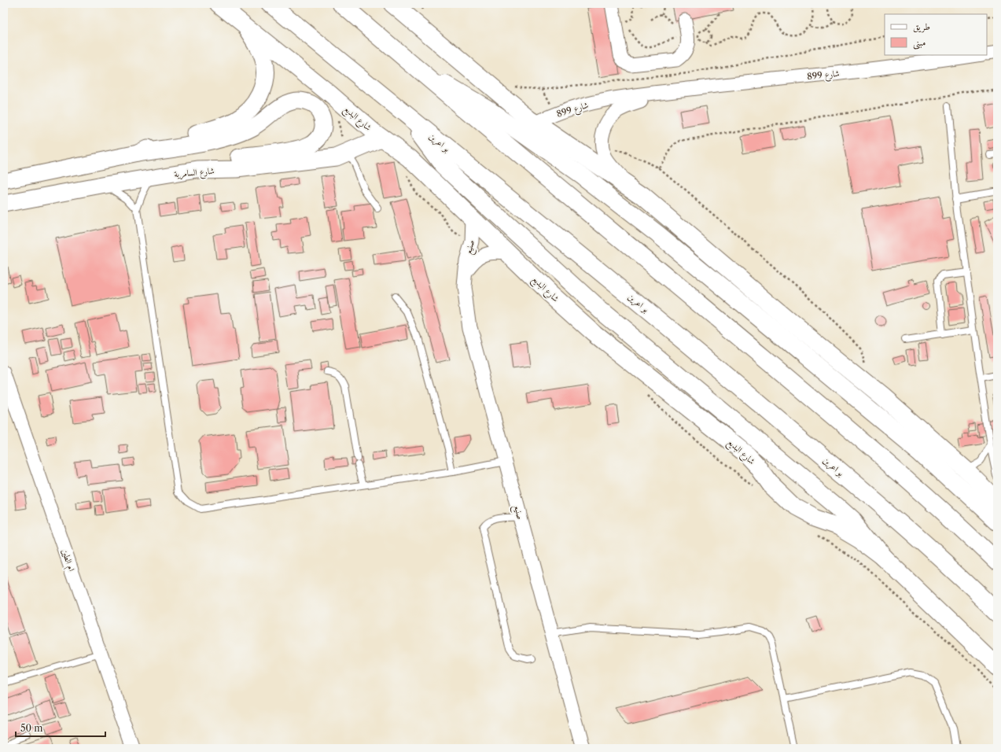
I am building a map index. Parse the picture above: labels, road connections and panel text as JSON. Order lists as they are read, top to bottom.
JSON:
{
  "streets": {
    "main road": ["شارع البديع", "بو اعرين"],
    "street": [
      "شارع 899",
      "شارع السامرية",
      "صنيع",
      "ام الطين"
    ]
  },
  "crossings": [
    ["شارع البديع", "شارع السامرية"],
    ["شارع البديع", "صنيع"]
  ],
  "legend": ["طريق", "مبنى"],
  "scale_bar": "50 m"
}
